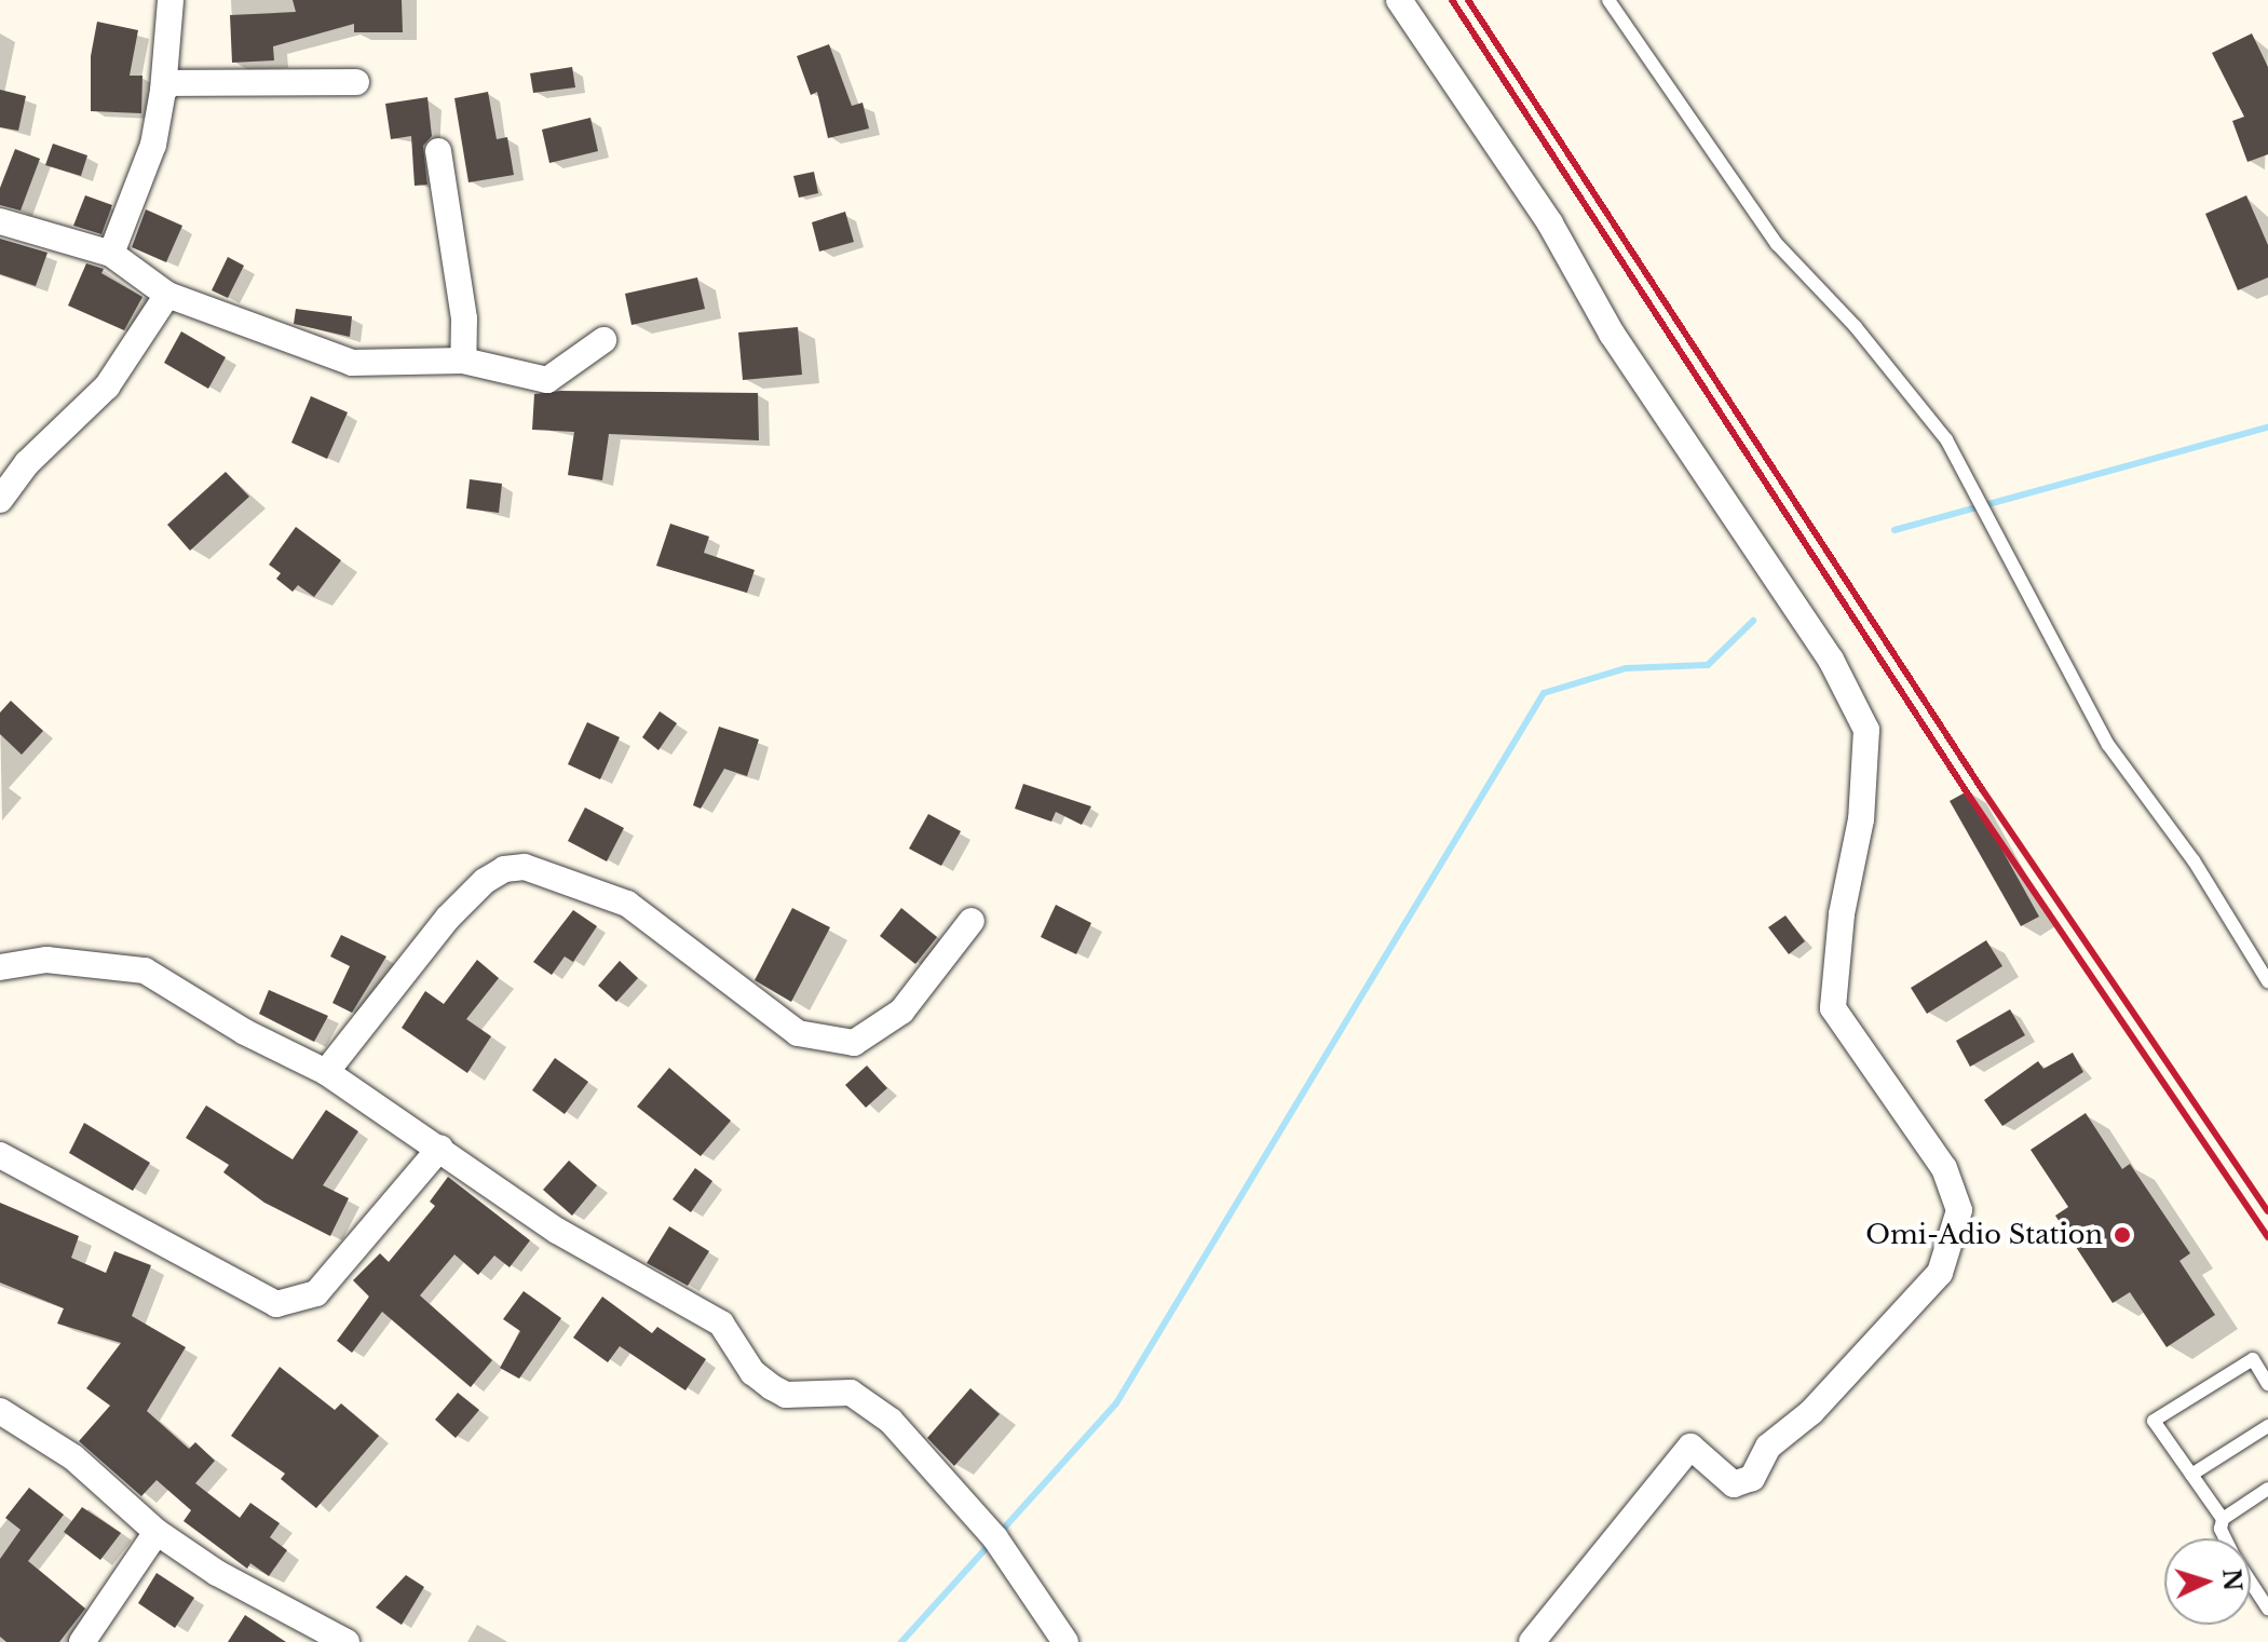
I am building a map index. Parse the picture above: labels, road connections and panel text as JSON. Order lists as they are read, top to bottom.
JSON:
{
  "places": ["Omi-Adio Station"],
  "north": "right"
}
